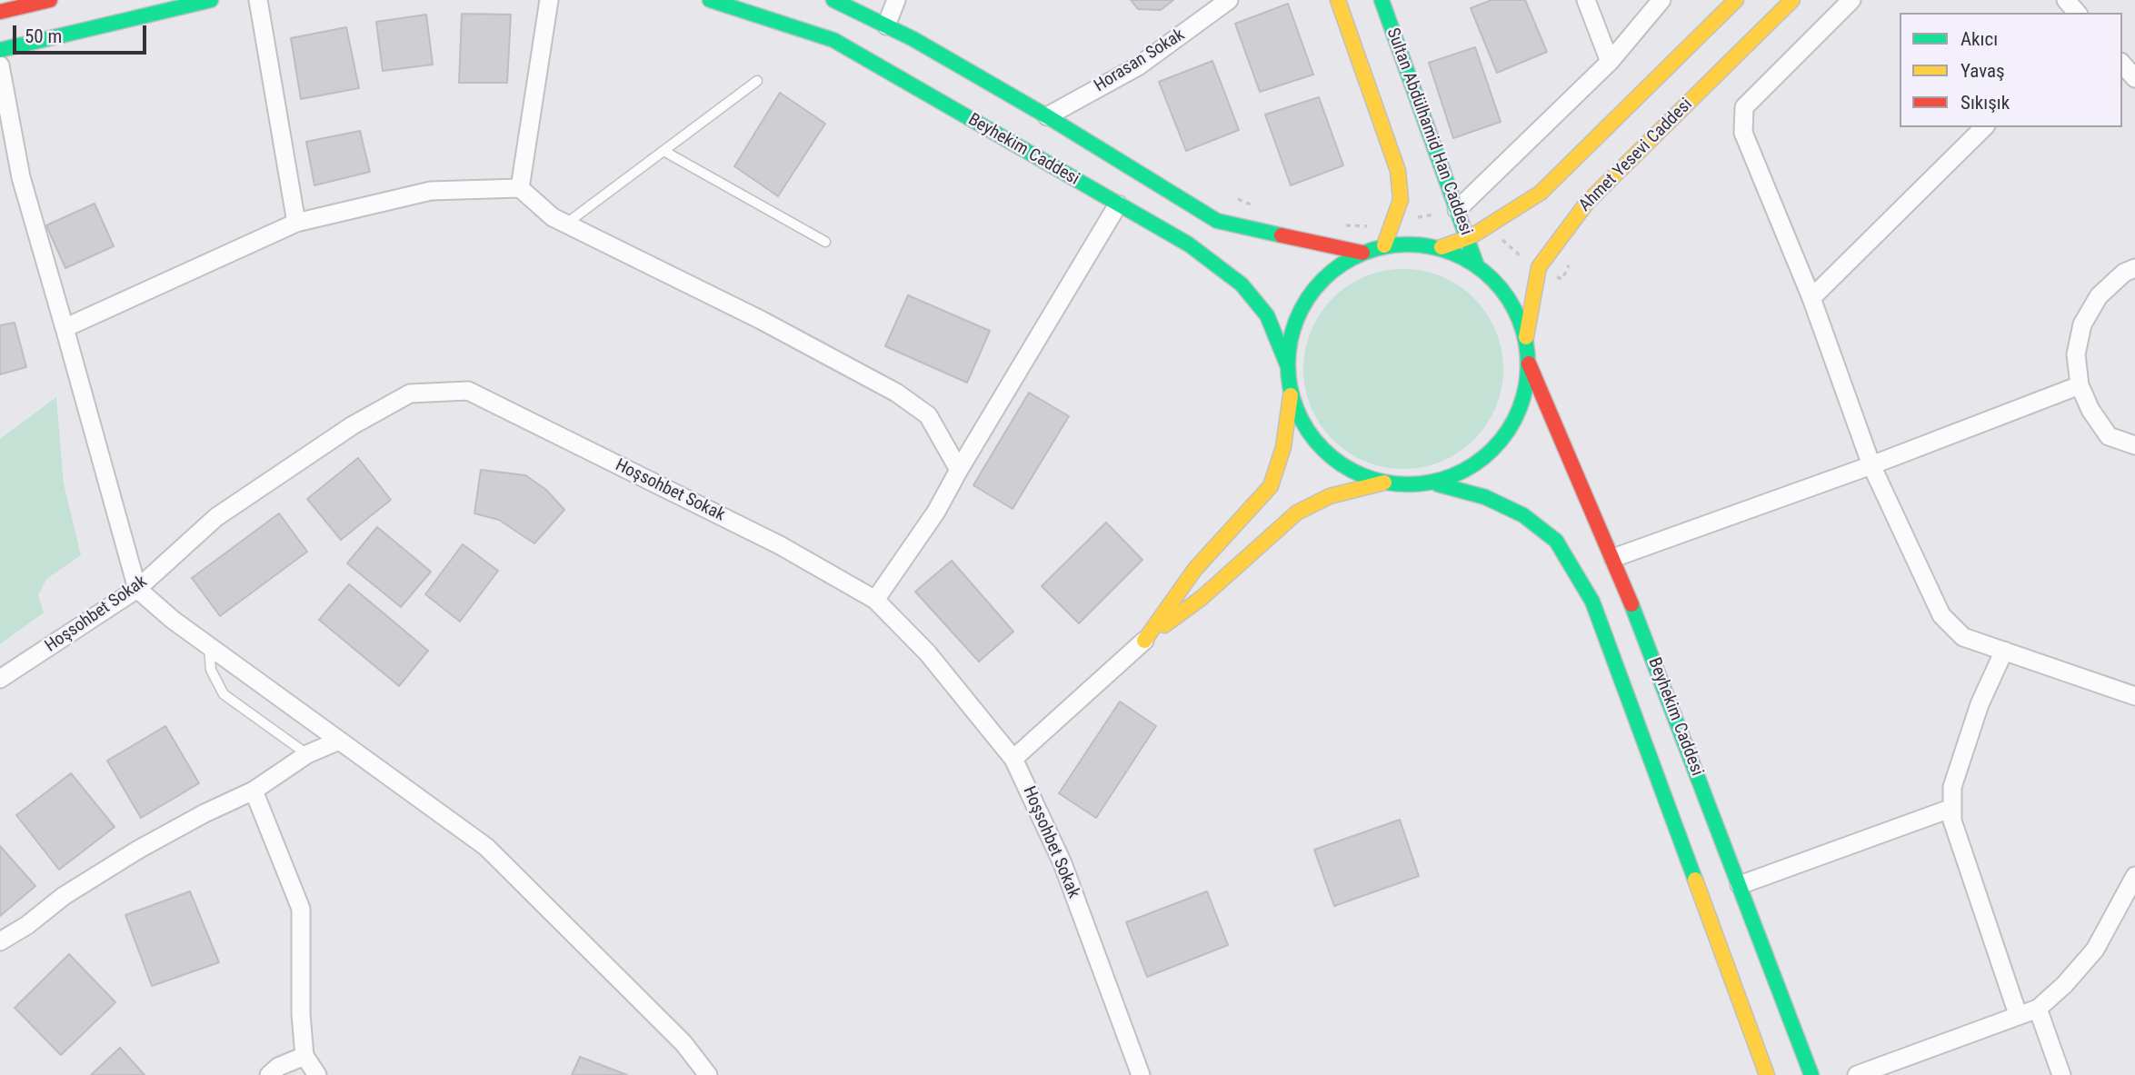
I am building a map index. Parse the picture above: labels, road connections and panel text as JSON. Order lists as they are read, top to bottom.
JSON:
{
  "streets": {
    "main road": ["Sultan Abdülhamid Han Caddesi", "Beyhekim Caddesi", "Ahmet Yesevi Caddesi"],
    "street": ["Horasan Sokak", "Hoşsohbet Sokak"]
  },
  "legend": ["Akıcı", "Yavaş", "Sıkışık"],
  "scale_bar": "50 m"
}
